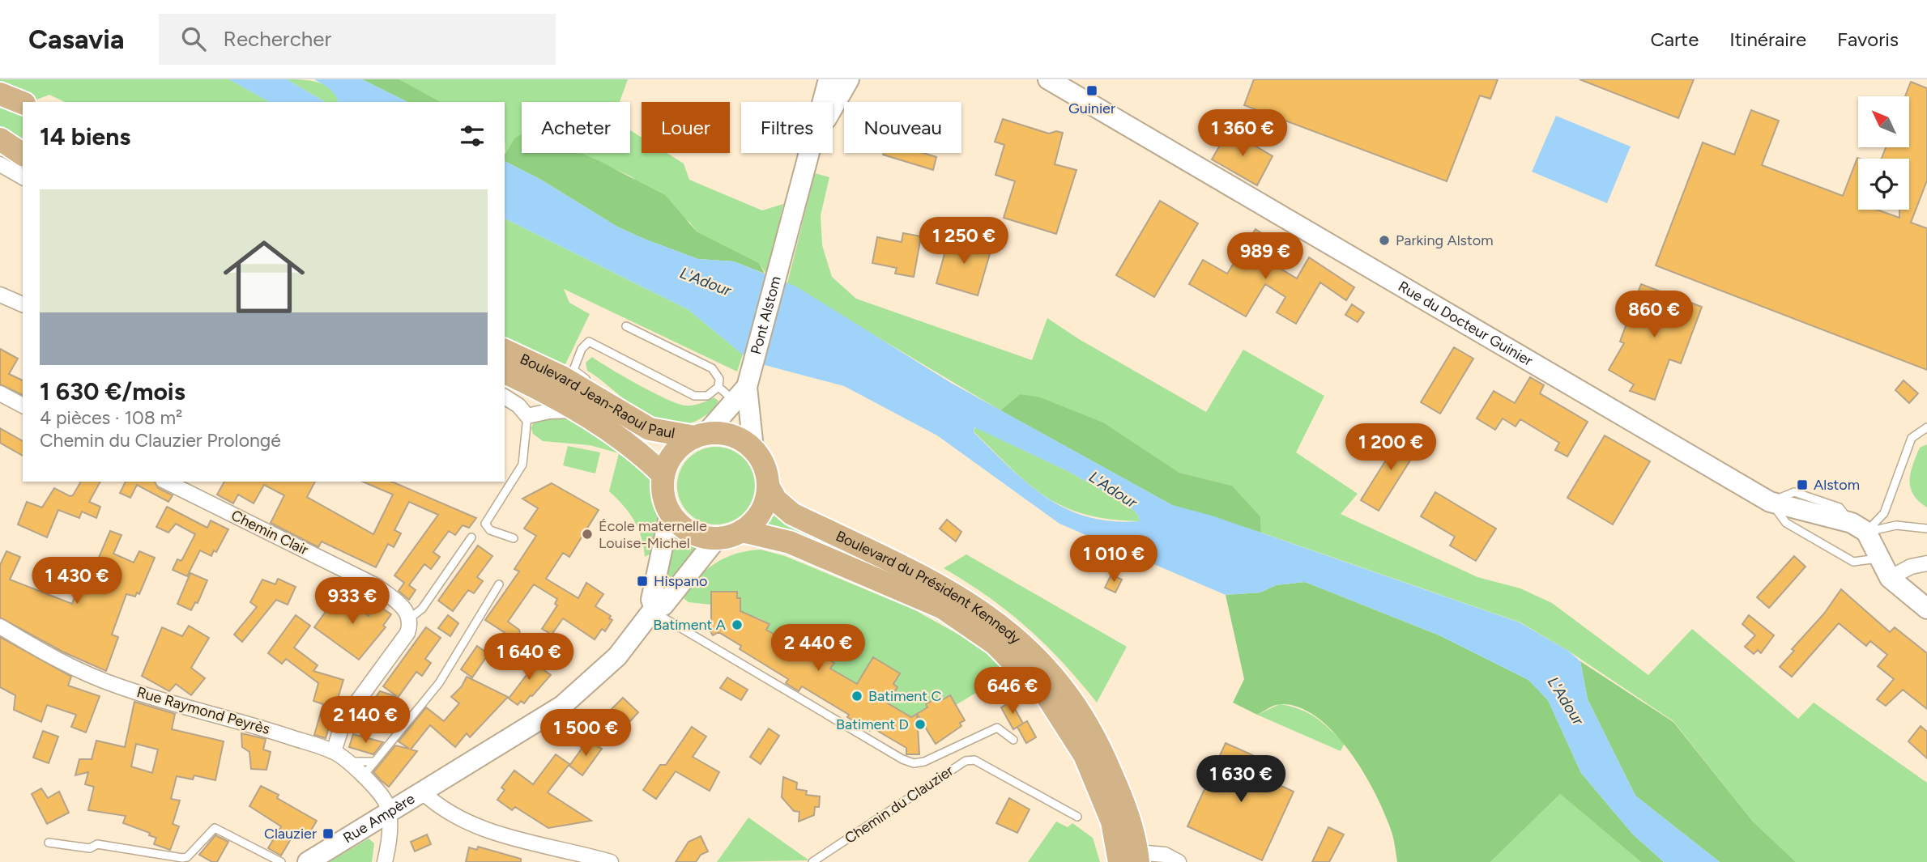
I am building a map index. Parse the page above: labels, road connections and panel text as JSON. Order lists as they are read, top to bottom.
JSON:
{
  "streets": {
    "main road": [
      "Pont Alstom",
      "Rue du Docteur Guinier",
      "Boulevard Jean-Raoul Paul",
      "Boulevard du Président Kennedy",
      "Rue Ampère"
    ],
    "street": ["Chemin Clair", "Rue Raymond Peyrès"],
    "lane": ["Chemin du Clauzier"]
  },
  "crossings": [
    ["Boulevard Jean-Raoul Paul", "Boulevard du Président Kennedy"],
    ["Boulevard Jean-Raoul Paul", "Rue Ampère"],
    ["Boulevard du Président Kennedy", "Rue Ampère"],
    ["Rue Raymond Peyrès", "Rue Ampère"]
  ],
  "water": ["L'Adour"],
  "places": {
    "transit": [
      "Guinier",
      "Alstom",
      "Hispano",
      "Clauzier"
    ],
    "other": [
      "Parking Alstom",
      "École maternelle Louise-Michel",
      "Batiment A",
      "Batiment C",
      "Batiment D"
    ]
  },
  "north": "top left",
  "page": {
    "header": "Casavia",
    "search": "Rechercher",
    "nav": ["Carte", "Itinéraire", "Favoris"],
    "chip": [
      "Acheter",
      "Louer",
      "Filtres",
      "Nouveau"
    ],
    "heading": "14 biens",
    "price": [
      "1 360 €",
      "1 250 €",
      "989 €",
      "860 €",
      "1 200 €",
      "1 010 €",
      "1 430 €",
      "933 €",
      "2 440 €",
      "1 640 €",
      "646 €",
      "2 140 €",
      "1 500 €",
      "1 630 €"
    ],
    "list": [
      {
        "name": "1 630 €/mois",
        "note": "4 pièces · 108 m² · Chemin du Clauzier Prolongé"
      }
    ]
  }
}
